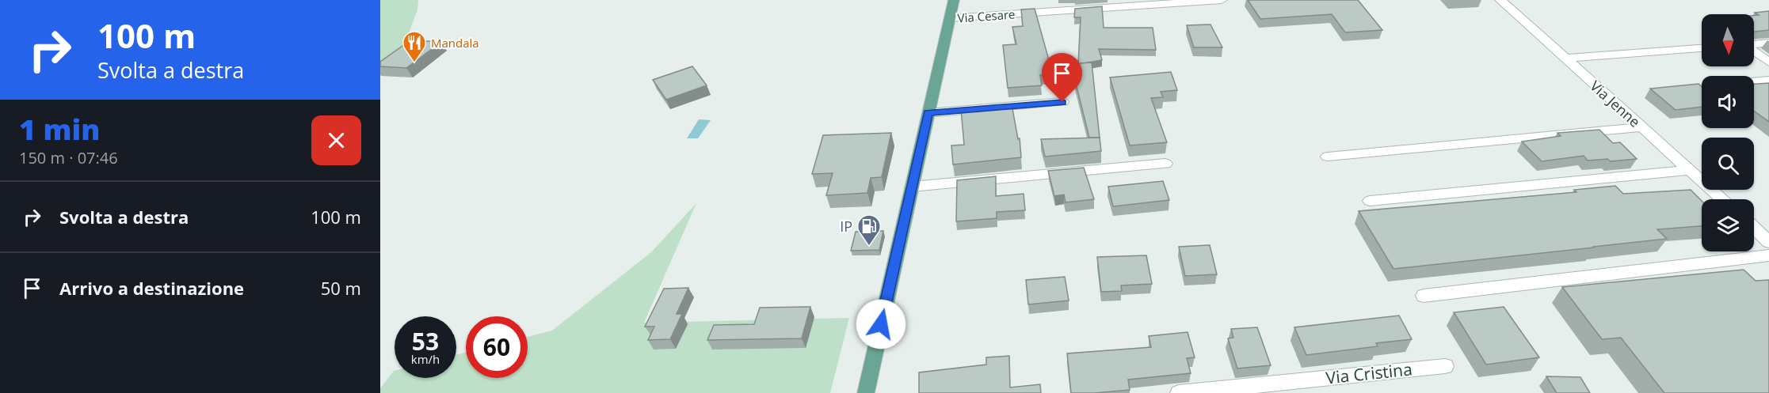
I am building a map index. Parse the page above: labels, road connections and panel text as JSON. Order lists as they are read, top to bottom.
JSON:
{
  "streets": {
    "street": ["Via Cesare", "Via Jenne", "Via Cristina"]
  },
  "places": {
    "restaurant": ["Mandala"],
    "fuel station": ["IP"]
  },
  "north": "bottom",
  "page": {
    "turn": ["100 m", "Svolta a destra"],
    "heading": ["1 min", "150 m · 07:46"],
    "list": [
      {
        "name": "Svolta a destra",
        "value": "100 m"
      },
      {
        "name": "Arrivo a destinazione",
        "value": "50 m"
      }
    ],
    "speed": "53 km/h",
    "limit": "60"
  }
}
